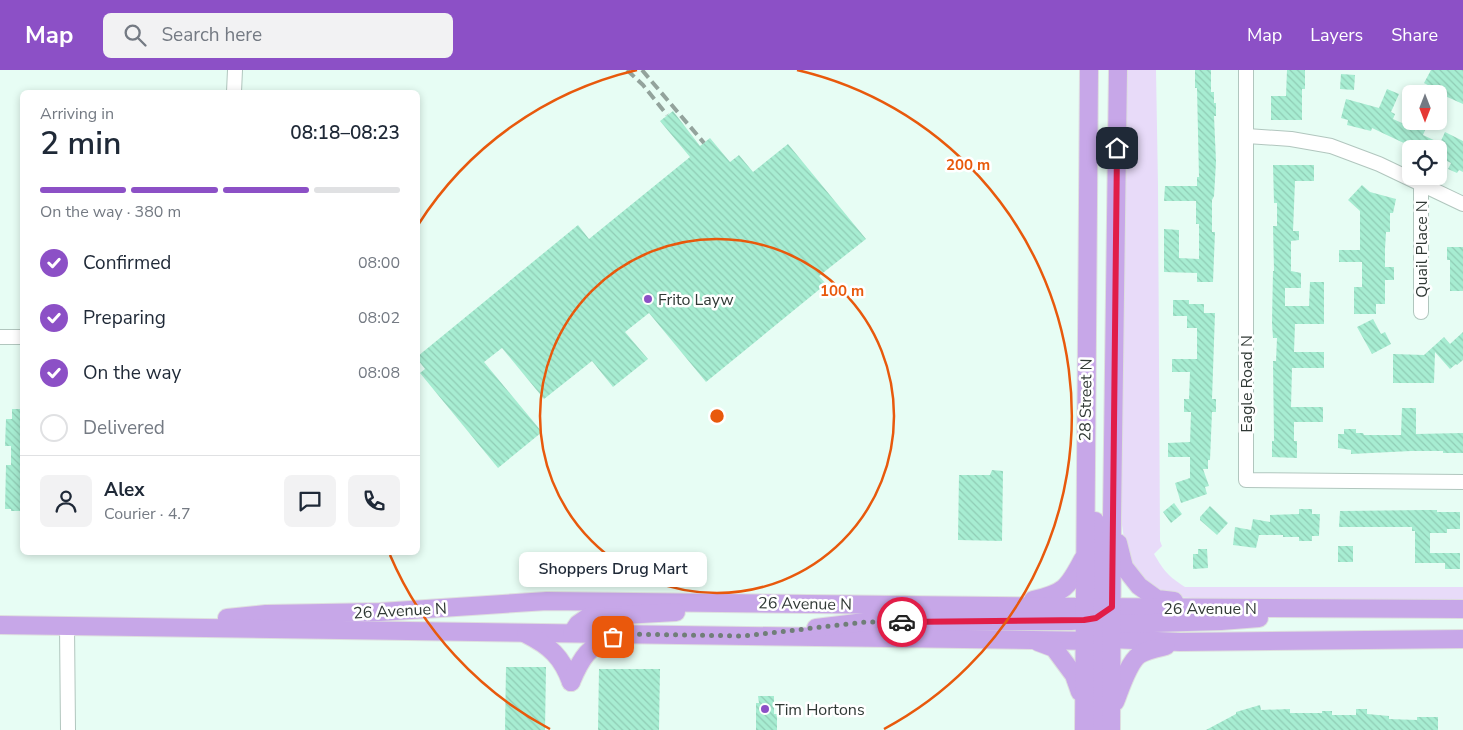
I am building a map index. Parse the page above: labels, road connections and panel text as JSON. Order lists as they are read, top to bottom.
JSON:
{
  "streets": {
    "main road": ["28 Street N", "26 Avenue N"],
    "street": ["Quail Place N", "Eagle Road N"]
  },
  "crossings": [
    ["28 Street N", "26 Avenue N"]
  ],
  "places": ["Frito Layw", "Shoppers Drug Mart", "Tim Hortons"],
  "north": "bottom",
  "page": {
    "header": "Map",
    "search": "Search here",
    "nav": ["Map", "Layers", "Share"],
    "heading": ["2 min", "Arriving in", "08:18–08:23"],
    "panel": ["Alex", "Courier · 4.7"],
    "bar": "On the way · 380 m",
    "list": [
      ["Confirmed", "08:00"],
      ["Preparing", "08:02"],
      ["On the way", "08:08"],
      "Delivered"
    ],
    "bubble": "Shoppers Drug Mart"
  },
  "rings": ["200 m", "100 m"]
}
